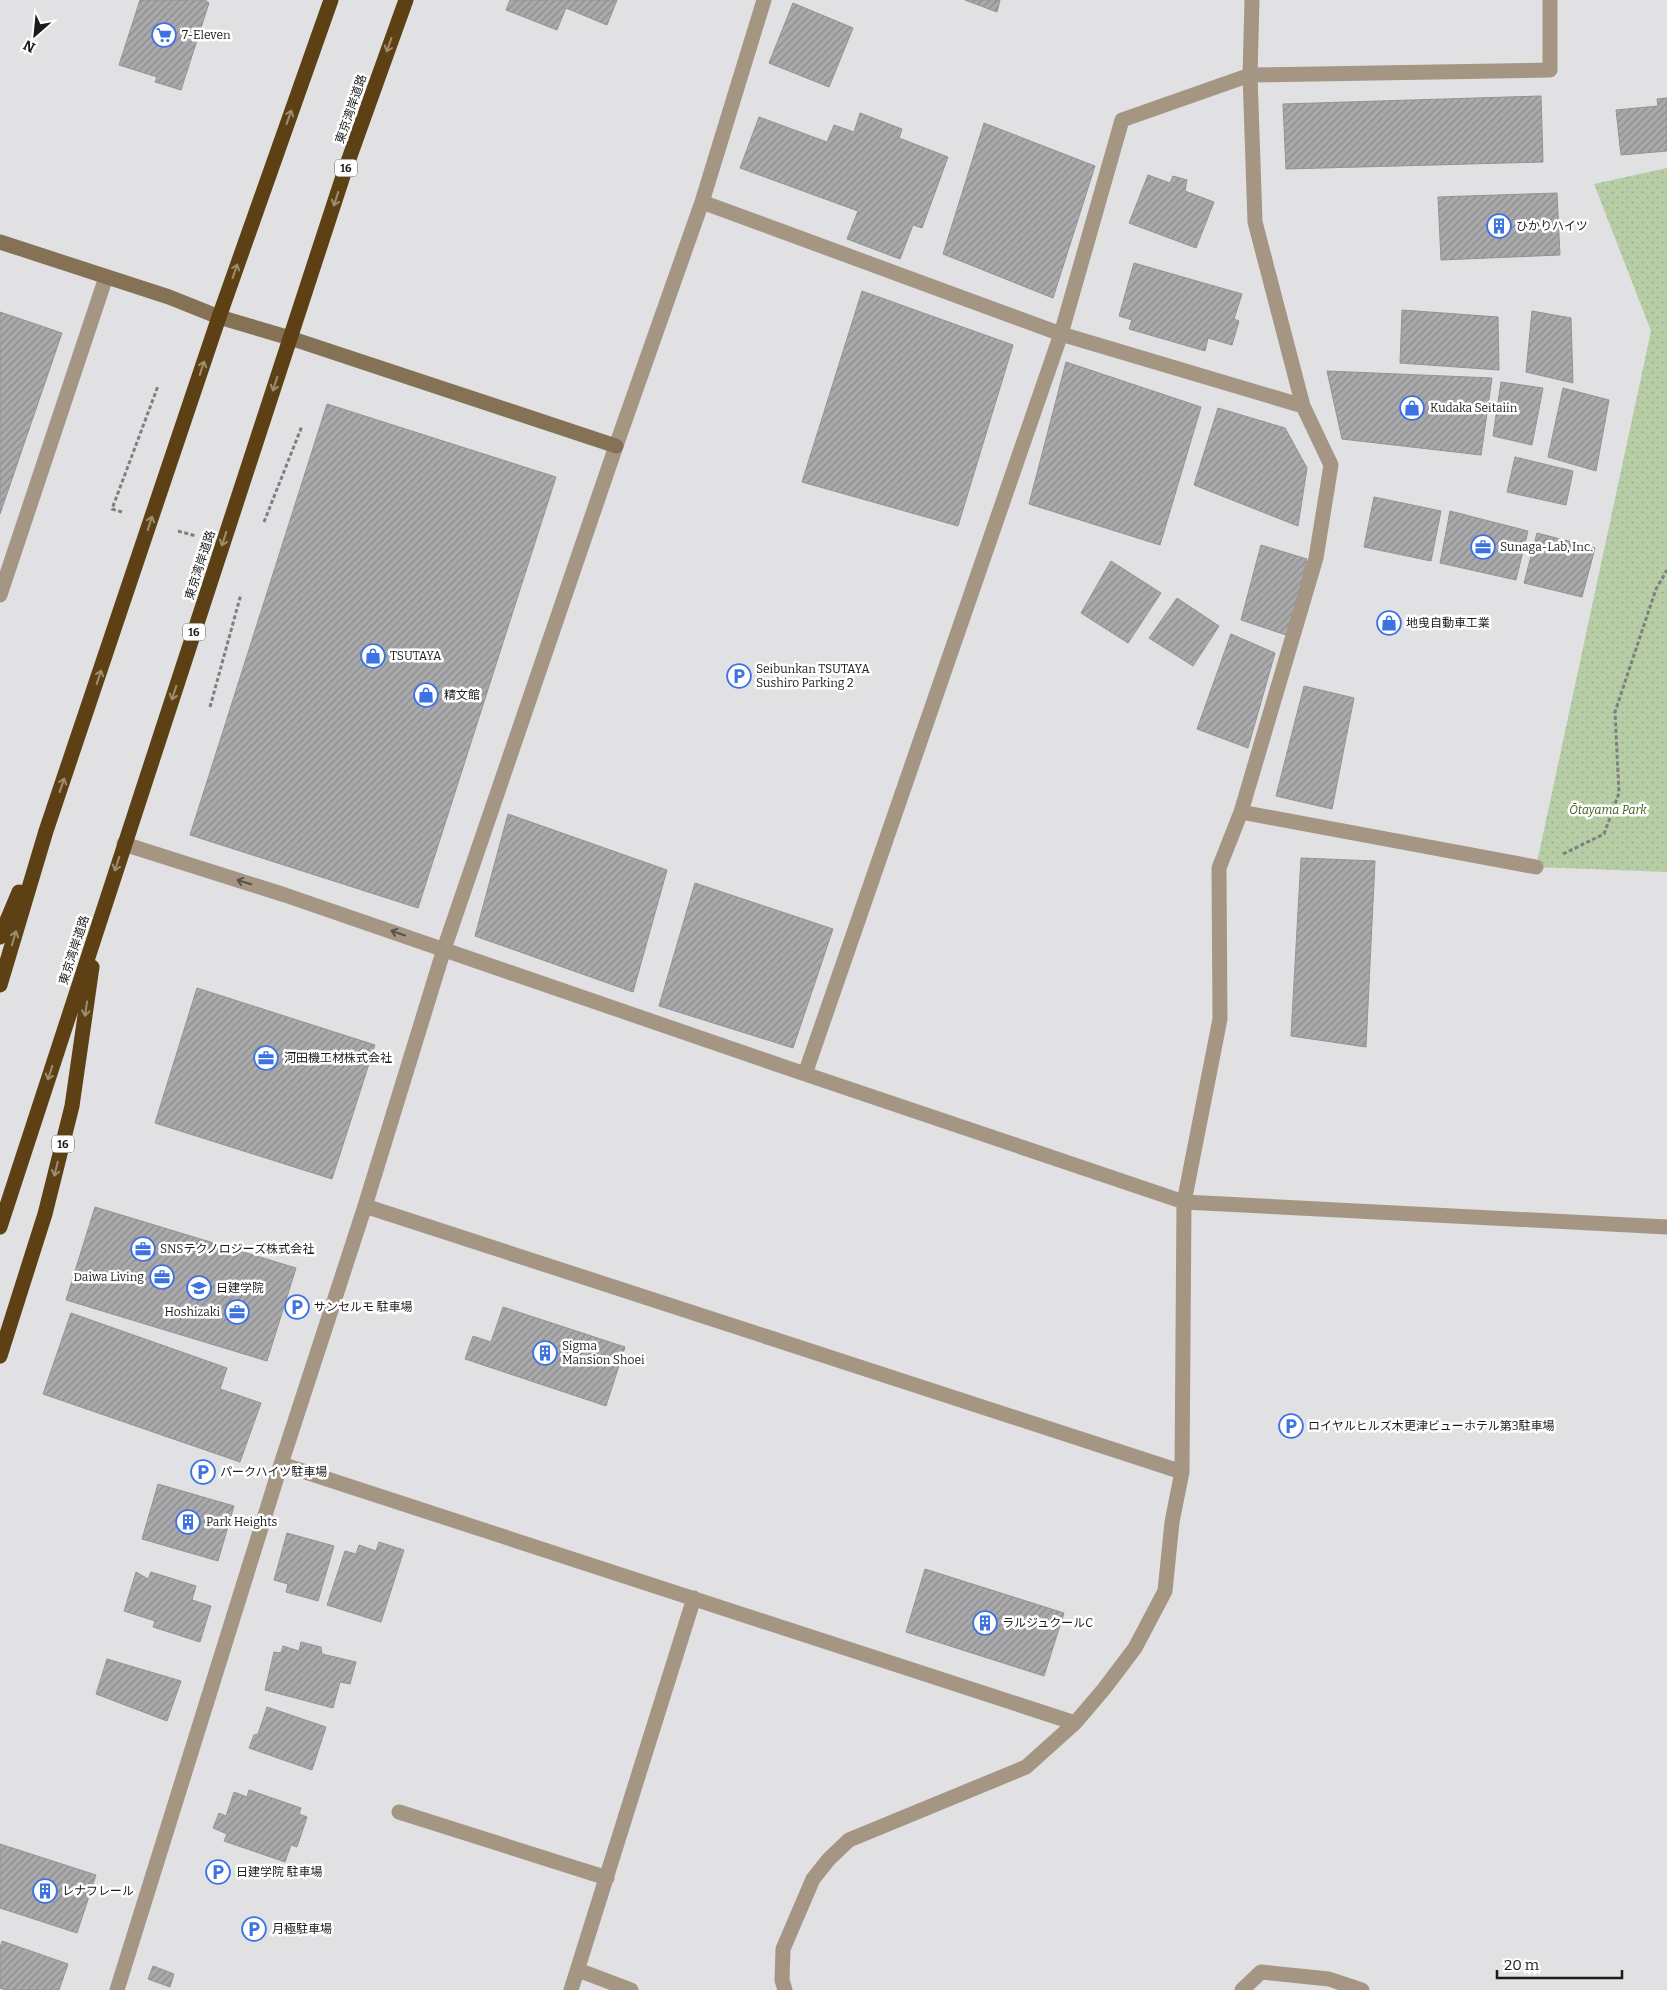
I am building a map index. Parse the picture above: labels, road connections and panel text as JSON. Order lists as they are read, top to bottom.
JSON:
{
  "streets": {
    "highway": ["東京湾岸道路", "16"]
  },
  "crossings": [
    ["東京湾岸道路", "16"]
  ],
  "parks": ["Ōtayama Park"],
  "places": {
    "supermarket": ["7-Eleven"],
    "building": [
      "ひかりハイツ",
      "Sigma Mansion Shoei",
      "Park Heights",
      "ラルジュクールC",
      "レナフレール"
    ],
    "shop": [
      "Kudaka Seitaiin",
      "地曵自動車工業",
      "TSUTAYA",
      "精文館"
    ],
    "office": [
      "Sunaga-Lab, Inc.",
      "河田機工材株式会社",
      "SNSテクノロジーズ株式会社",
      "Daiwa Living",
      "Hoshizaki"
    ],
    "parking": [
      "Seibunkan TSUTAYA Sushiro Parking 2",
      "サンセルモ 駐車場",
      "ロイヤルヒルズ木更津ビューホテル第3駐車場",
      "パークハイツ駐車場",
      "日建学院 駐車場",
      "月極駐車場"
    ],
    "school or university": ["日建学院"]
  },
  "scale_bar": "20 m",
  "north": "bottom left"
}
